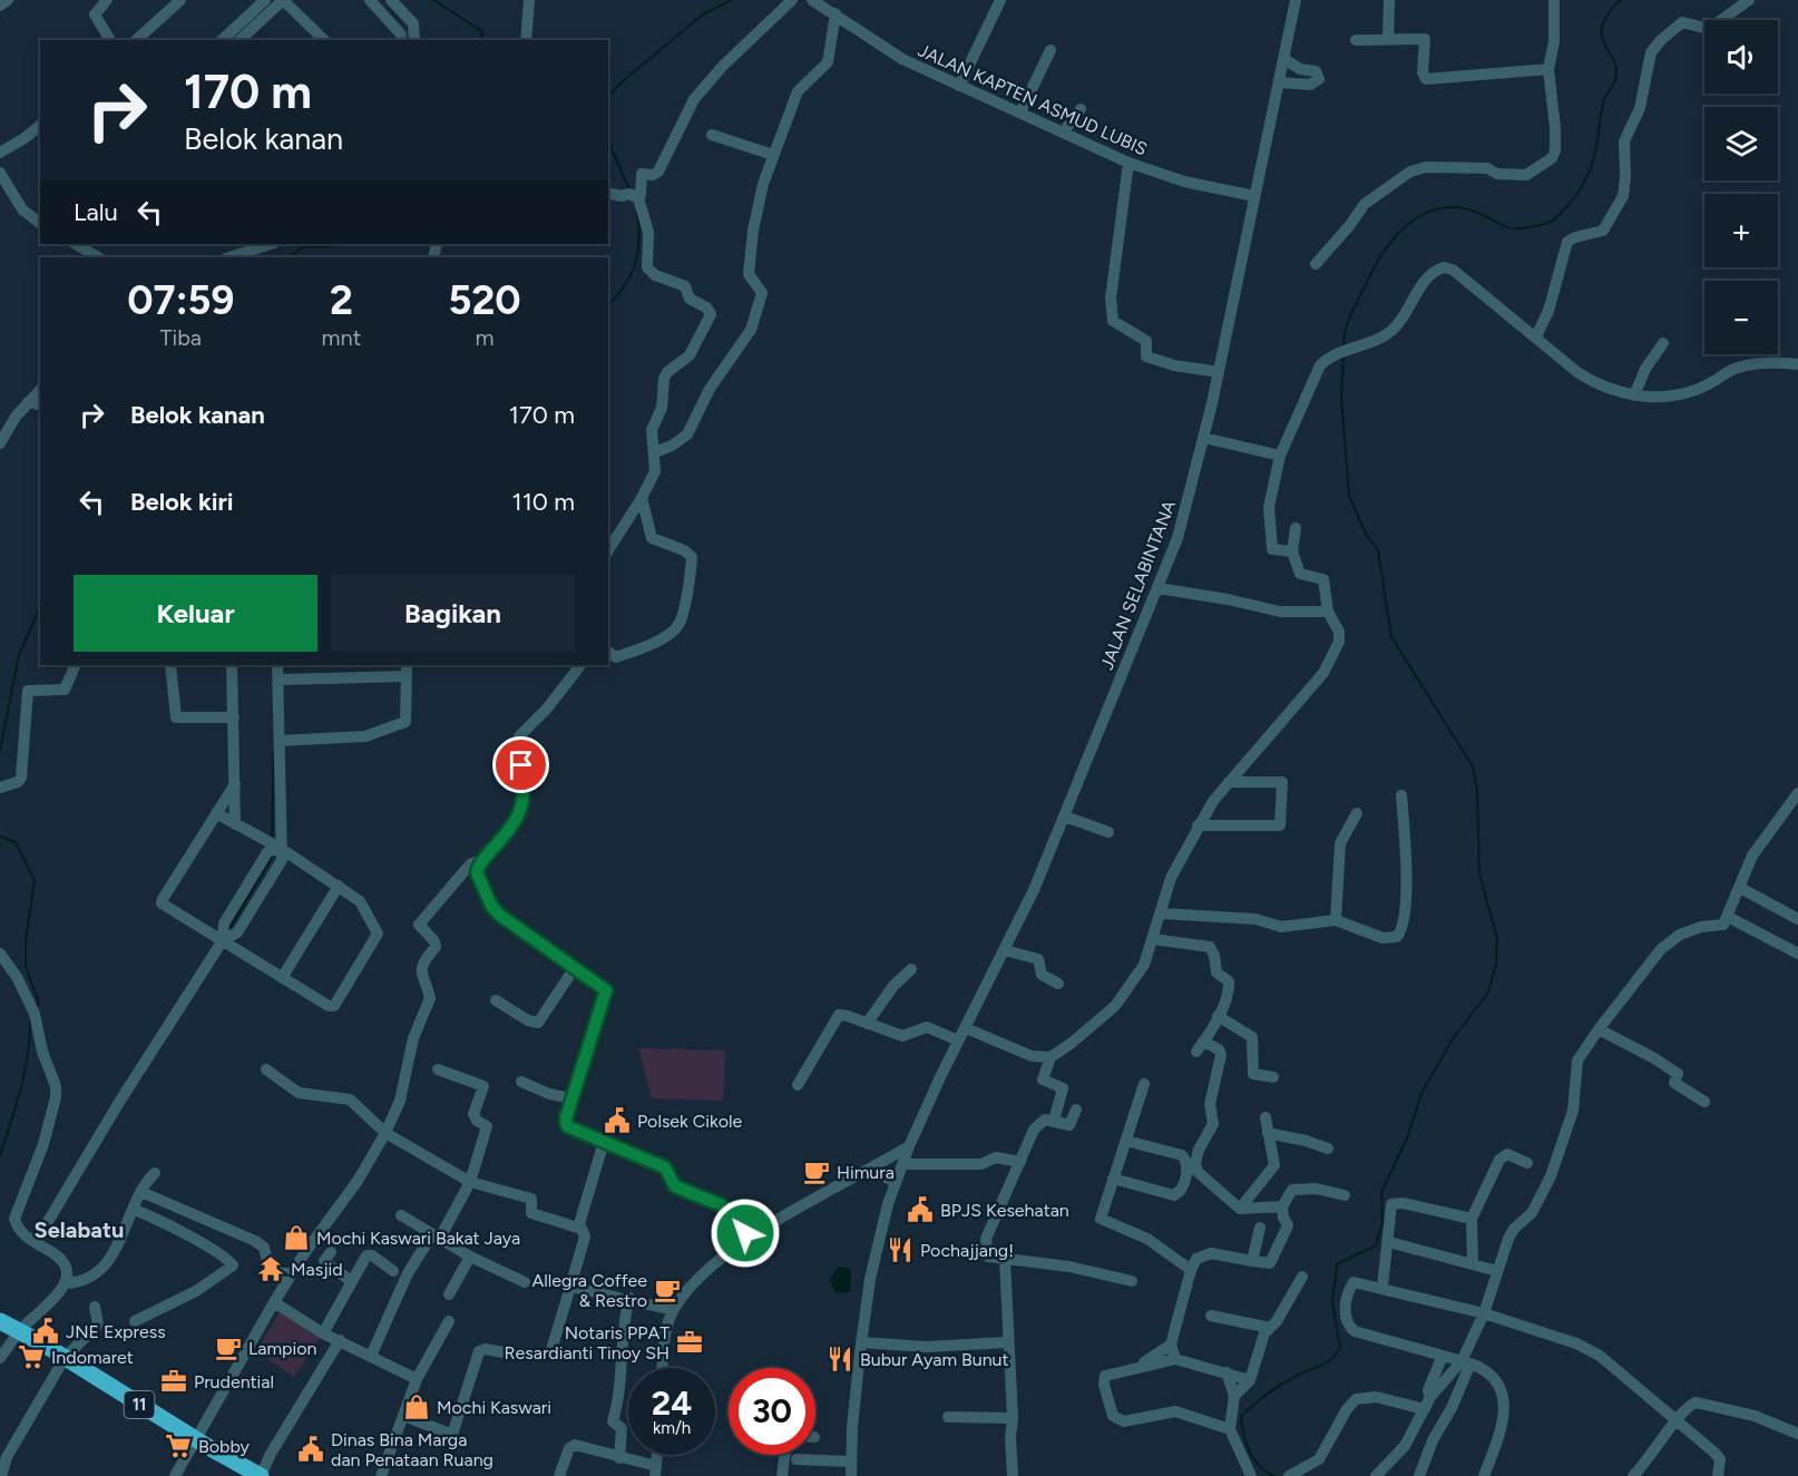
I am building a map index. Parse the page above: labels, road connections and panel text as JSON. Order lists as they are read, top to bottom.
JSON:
{
  "streets": {
    "highway": ["11"],
    "street": ["JALAN KAPTEN ASMUD LUBIS", "JALAN SELABINTANA"]
  },
  "crossings": [
    ["JALAN KAPTEN ASMUD LUBIS", "JALAN SELABINTANA"]
  ],
  "districts": ["Selabatu"],
  "places": {
    "public building": [
      "Polsek Cikole",
      "BPJS Kesehatan",
      "JNE Express",
      "Dinas Bina Marga dan Penataan Ruang"
    ],
    "cafe": ["Himura", "Allegra Coffee & Restro", "Lampion"],
    "shop": ["Mochi Kaswari Bakat Jaya", "Mochi Kaswari"],
    "restaurant": ["Pochajjang!", "Bubur Ayam Bunut"],
    "temple": ["Masjid"],
    "office": ["Notaris PPAT Resardianti Tinoy SH", "Prudential"],
    "supermarket": ["Indomaret", "Bobby"]
  },
  "page": {
    "map_buttons": ["+", "−"],
    "turn": ["170 m", "Belok kanan"],
    "then": "Lalu",
    "eta": [
      "07:59",
      "Tiba",
      "2",
      "mnt",
      "520",
      "m"
    ],
    "list": [
      {
        "name": "Belok kanan",
        "value": "170 m"
      },
      {
        "name": "Belok kiri",
        "value": "110 m"
      }
    ],
    "buttons": ["Keluar", "Bagikan"],
    "speed": "24 km/h",
    "limit": "30"
  }
}
